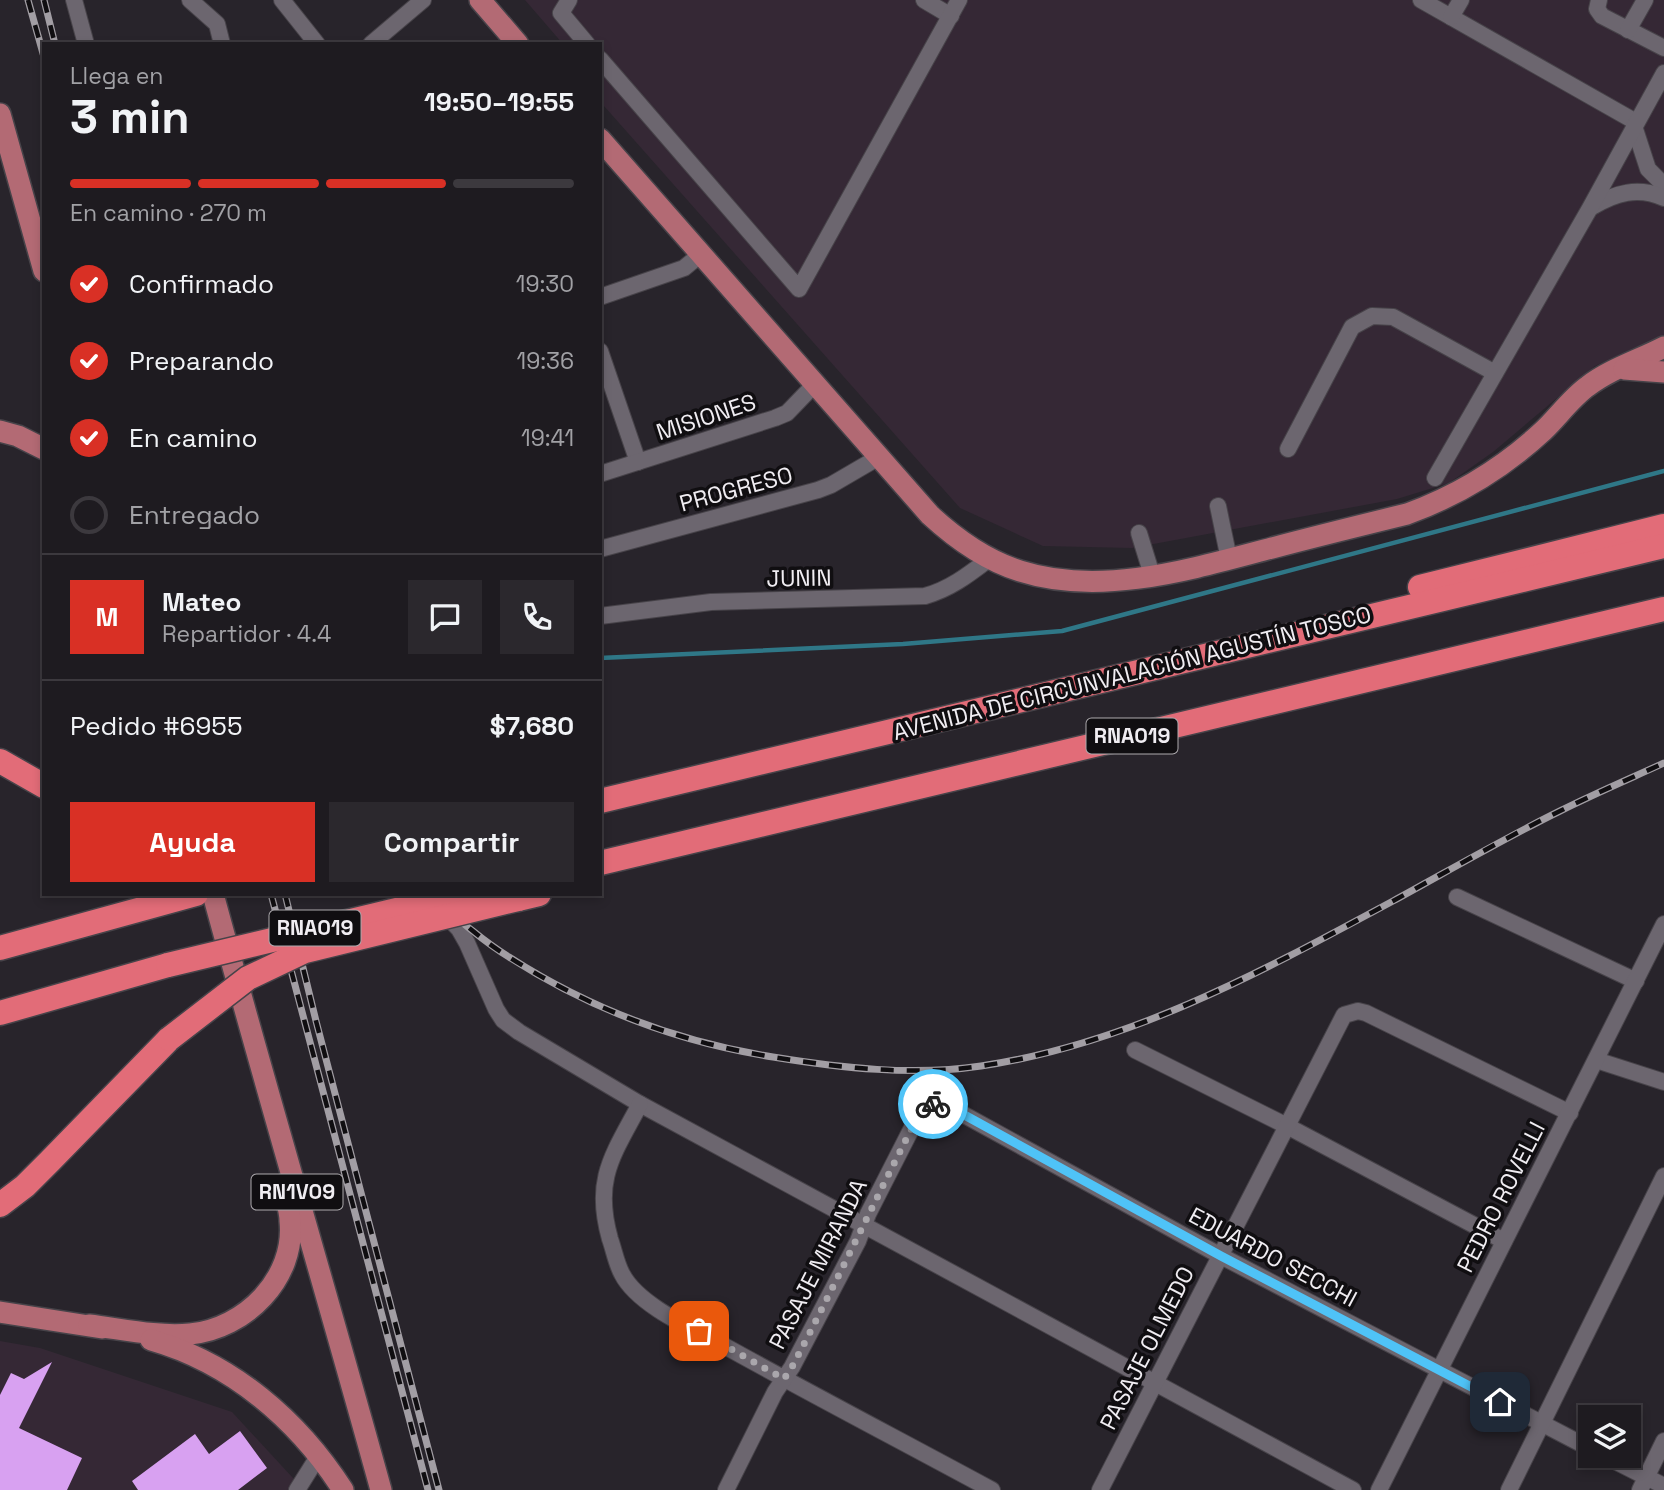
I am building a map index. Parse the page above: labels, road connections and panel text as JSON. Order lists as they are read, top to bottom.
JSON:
{
  "streets": {
    "highway": ["AVENIDA DE CIRCUNVALACIÓN AGUSTÍN TOSCO", "RNA019"],
    "main road": ["RN1V09"],
    "street": [
      "MISIONES",
      "PROGRESO",
      "JUNIN",
      "PEDRO ROVELLI",
      "EDUARDO SECCHI",
      "PASAJE MIRANDA",
      "PASAJE OLMEDO"
    ]
  },
  "crossings": [
    ["PEDRO ROVELLI", "EDUARDO SECCHI"],
    ["PEDRO ROVELLI", "PASAJE OLMEDO"],
    ["EDUARDO SECCHI", "PASAJE MIRANDA"],
    ["EDUARDO SECCHI", "PASAJE OLMEDO"]
  ],
  "page": {
    "heading": ["3 min", "Llega en", "19:50–19:55"],
    "panel": [
      "Mateo",
      "Repartidor · 4.4",
      "Pedido #6955",
      "$7,680"
    ],
    "bar": "En camino · 270 m",
    "list": [
      ["Confirmado", "19:30"],
      ["Preparando", "19:36"],
      ["En camino", "19:41"],
      "Entregado"
    ],
    "round": "M",
    "buttons": ["Ayuda", "Compartir"]
  }
}
